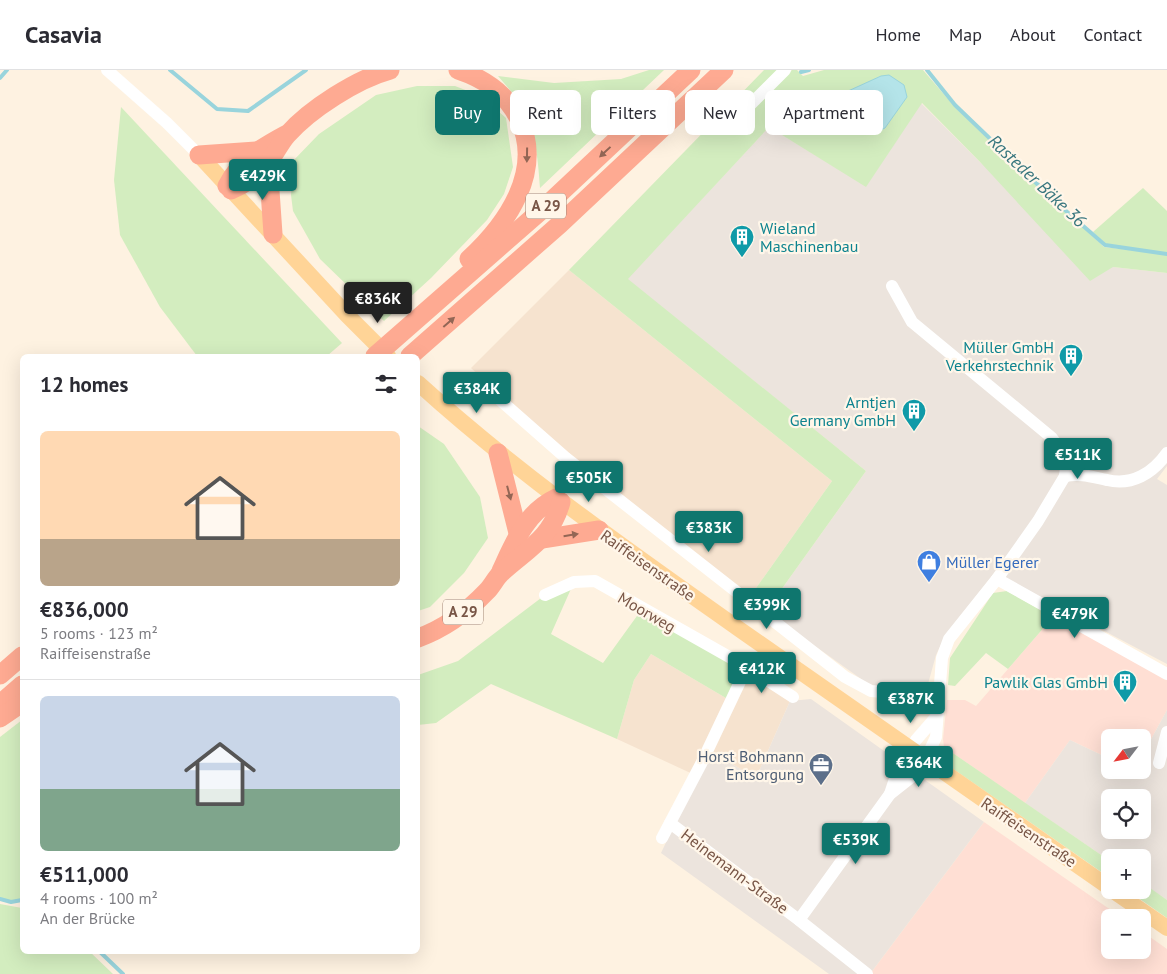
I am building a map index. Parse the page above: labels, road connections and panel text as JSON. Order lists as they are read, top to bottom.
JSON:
{
  "streets": {
    "highway": ["A 29"],
    "main road": ["Raiffeisenstraße"],
    "street": ["Moorweg", "Heinemann-Straße"]
  },
  "crossings": [
    ["A 29", "Raiffeisenstraße"],
    ["Raiffeisenstraße", "Heinemann-Straße"]
  ],
  "water": ["Rasteder Bäke 36"],
  "places": {
    "building": [
      "Wieland Maschinenbau",
      "Müller GmbH Verkehrstechnik",
      "Arntjen Germany GmbH",
      "Pawlik Glas GmbH"
    ],
    "shop": ["Müller Egerer"],
    "office": ["Horst Bohmann Entsorgung"]
  },
  "north": "bottom left",
  "page": {
    "header": "Casavia",
    "nav": [
      "Home",
      "Map",
      "About",
      "Contact"
    ],
    "chip": [
      "Buy",
      "Rent",
      "Filters",
      "New",
      "Apartment"
    ],
    "price": [
      "€429K",
      "€836K",
      "€384K",
      "€511K",
      "€505K",
      "€383K",
      "€399K",
      "€479K",
      "€412K",
      "€387K",
      "€364K",
      "€539K"
    ],
    "heading": "12 homes",
    "list": [
      {
        "name": "€836,000",
        "note": "5 rooms · 123 m² · Raiffeisenstraße"
      },
      {
        "name": "€511,000",
        "note": "4 rooms · 100 m² · An der Brücke"
      }
    ],
    "map_buttons": ["+", "−"]
  }
}
